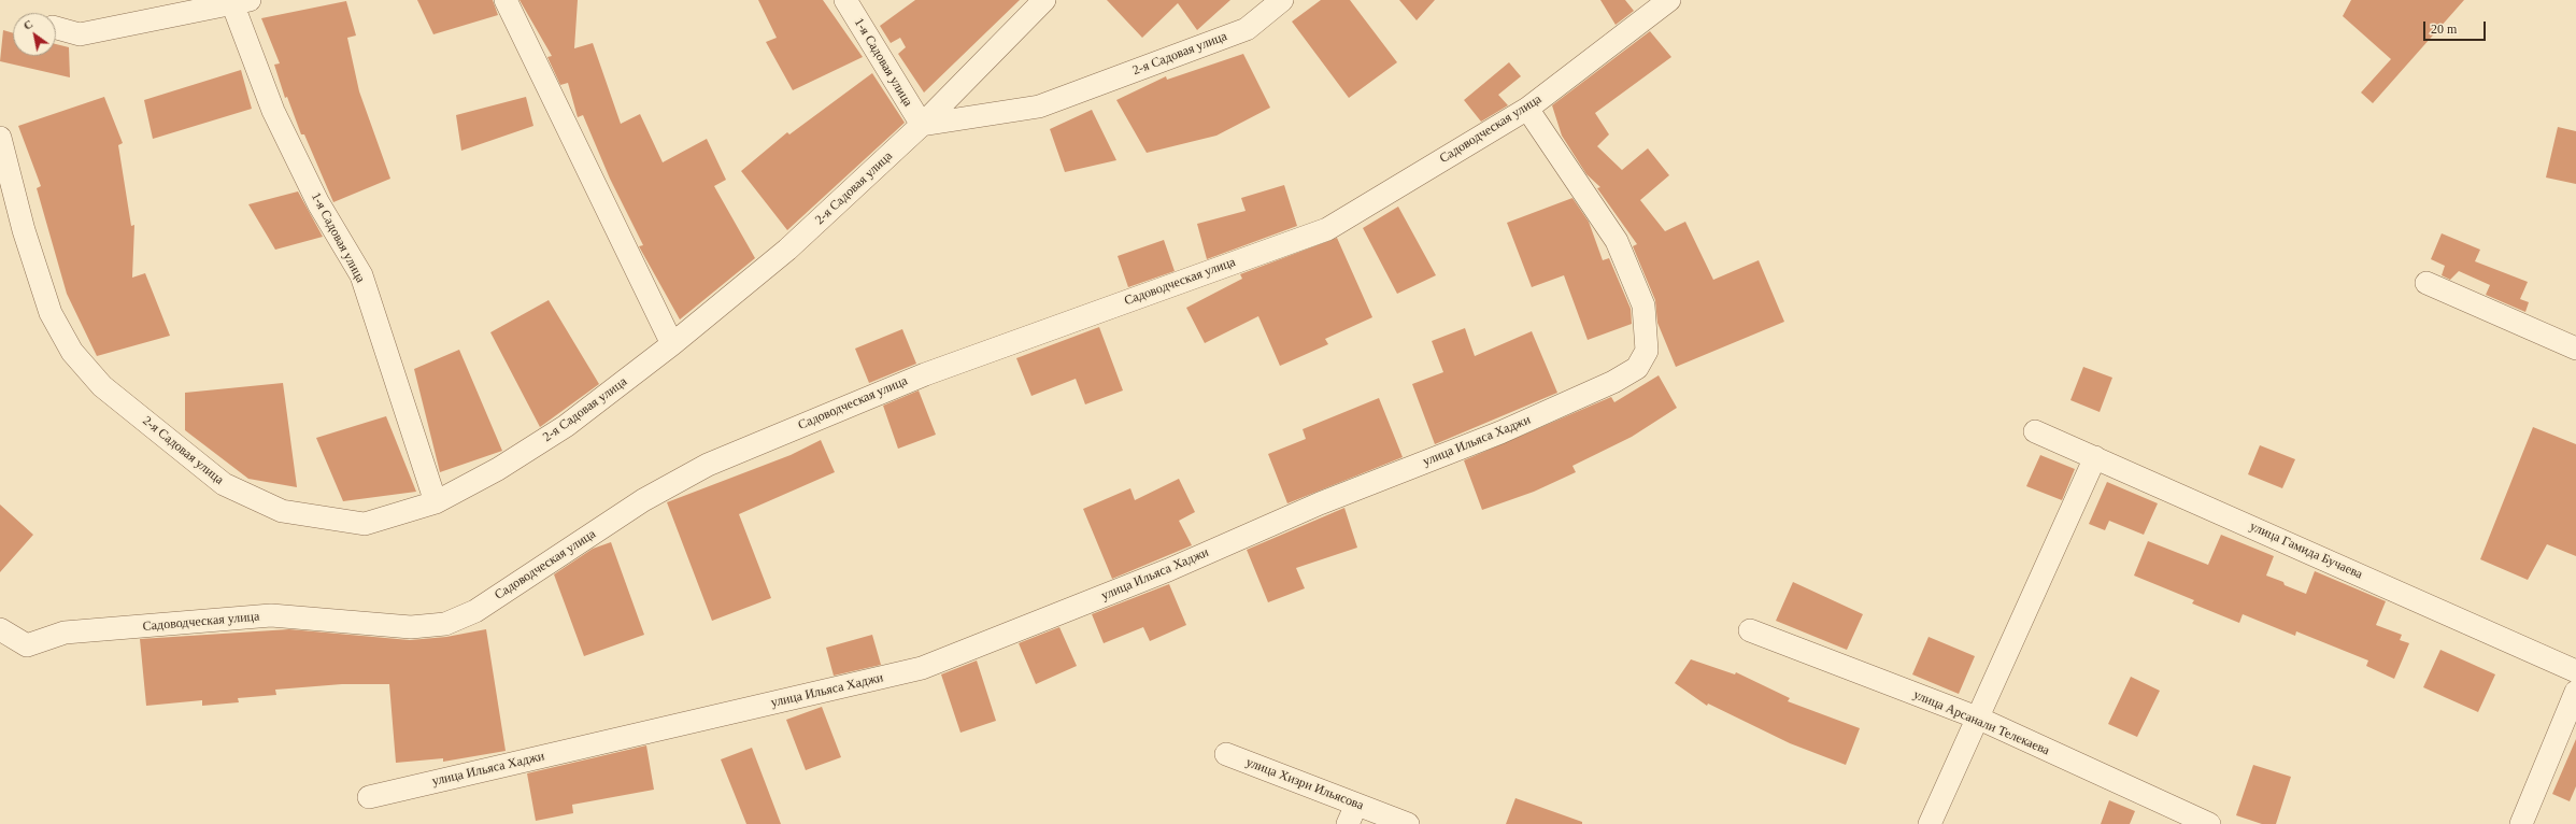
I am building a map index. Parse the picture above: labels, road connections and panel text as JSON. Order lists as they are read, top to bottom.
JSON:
{
  "streets": {
    "street": [
      "2-я Садовая улица",
      "1-я Садовая улица",
      "Садоводческая улица",
      "улица Ильяса Хаджи",
      "улица Гамида Бучаева",
      "улица Арсанали Телекаева",
      "улица Хизри Ильясова"
    ]
  },
  "crossings": [
    ["2-я Садовая улица", "1-я Садовая улица"],
    ["Садоводческая улица", "улица Ильяса Хаджи"]
  ],
  "scale_bar": "20 m",
  "north": "top left"
}
